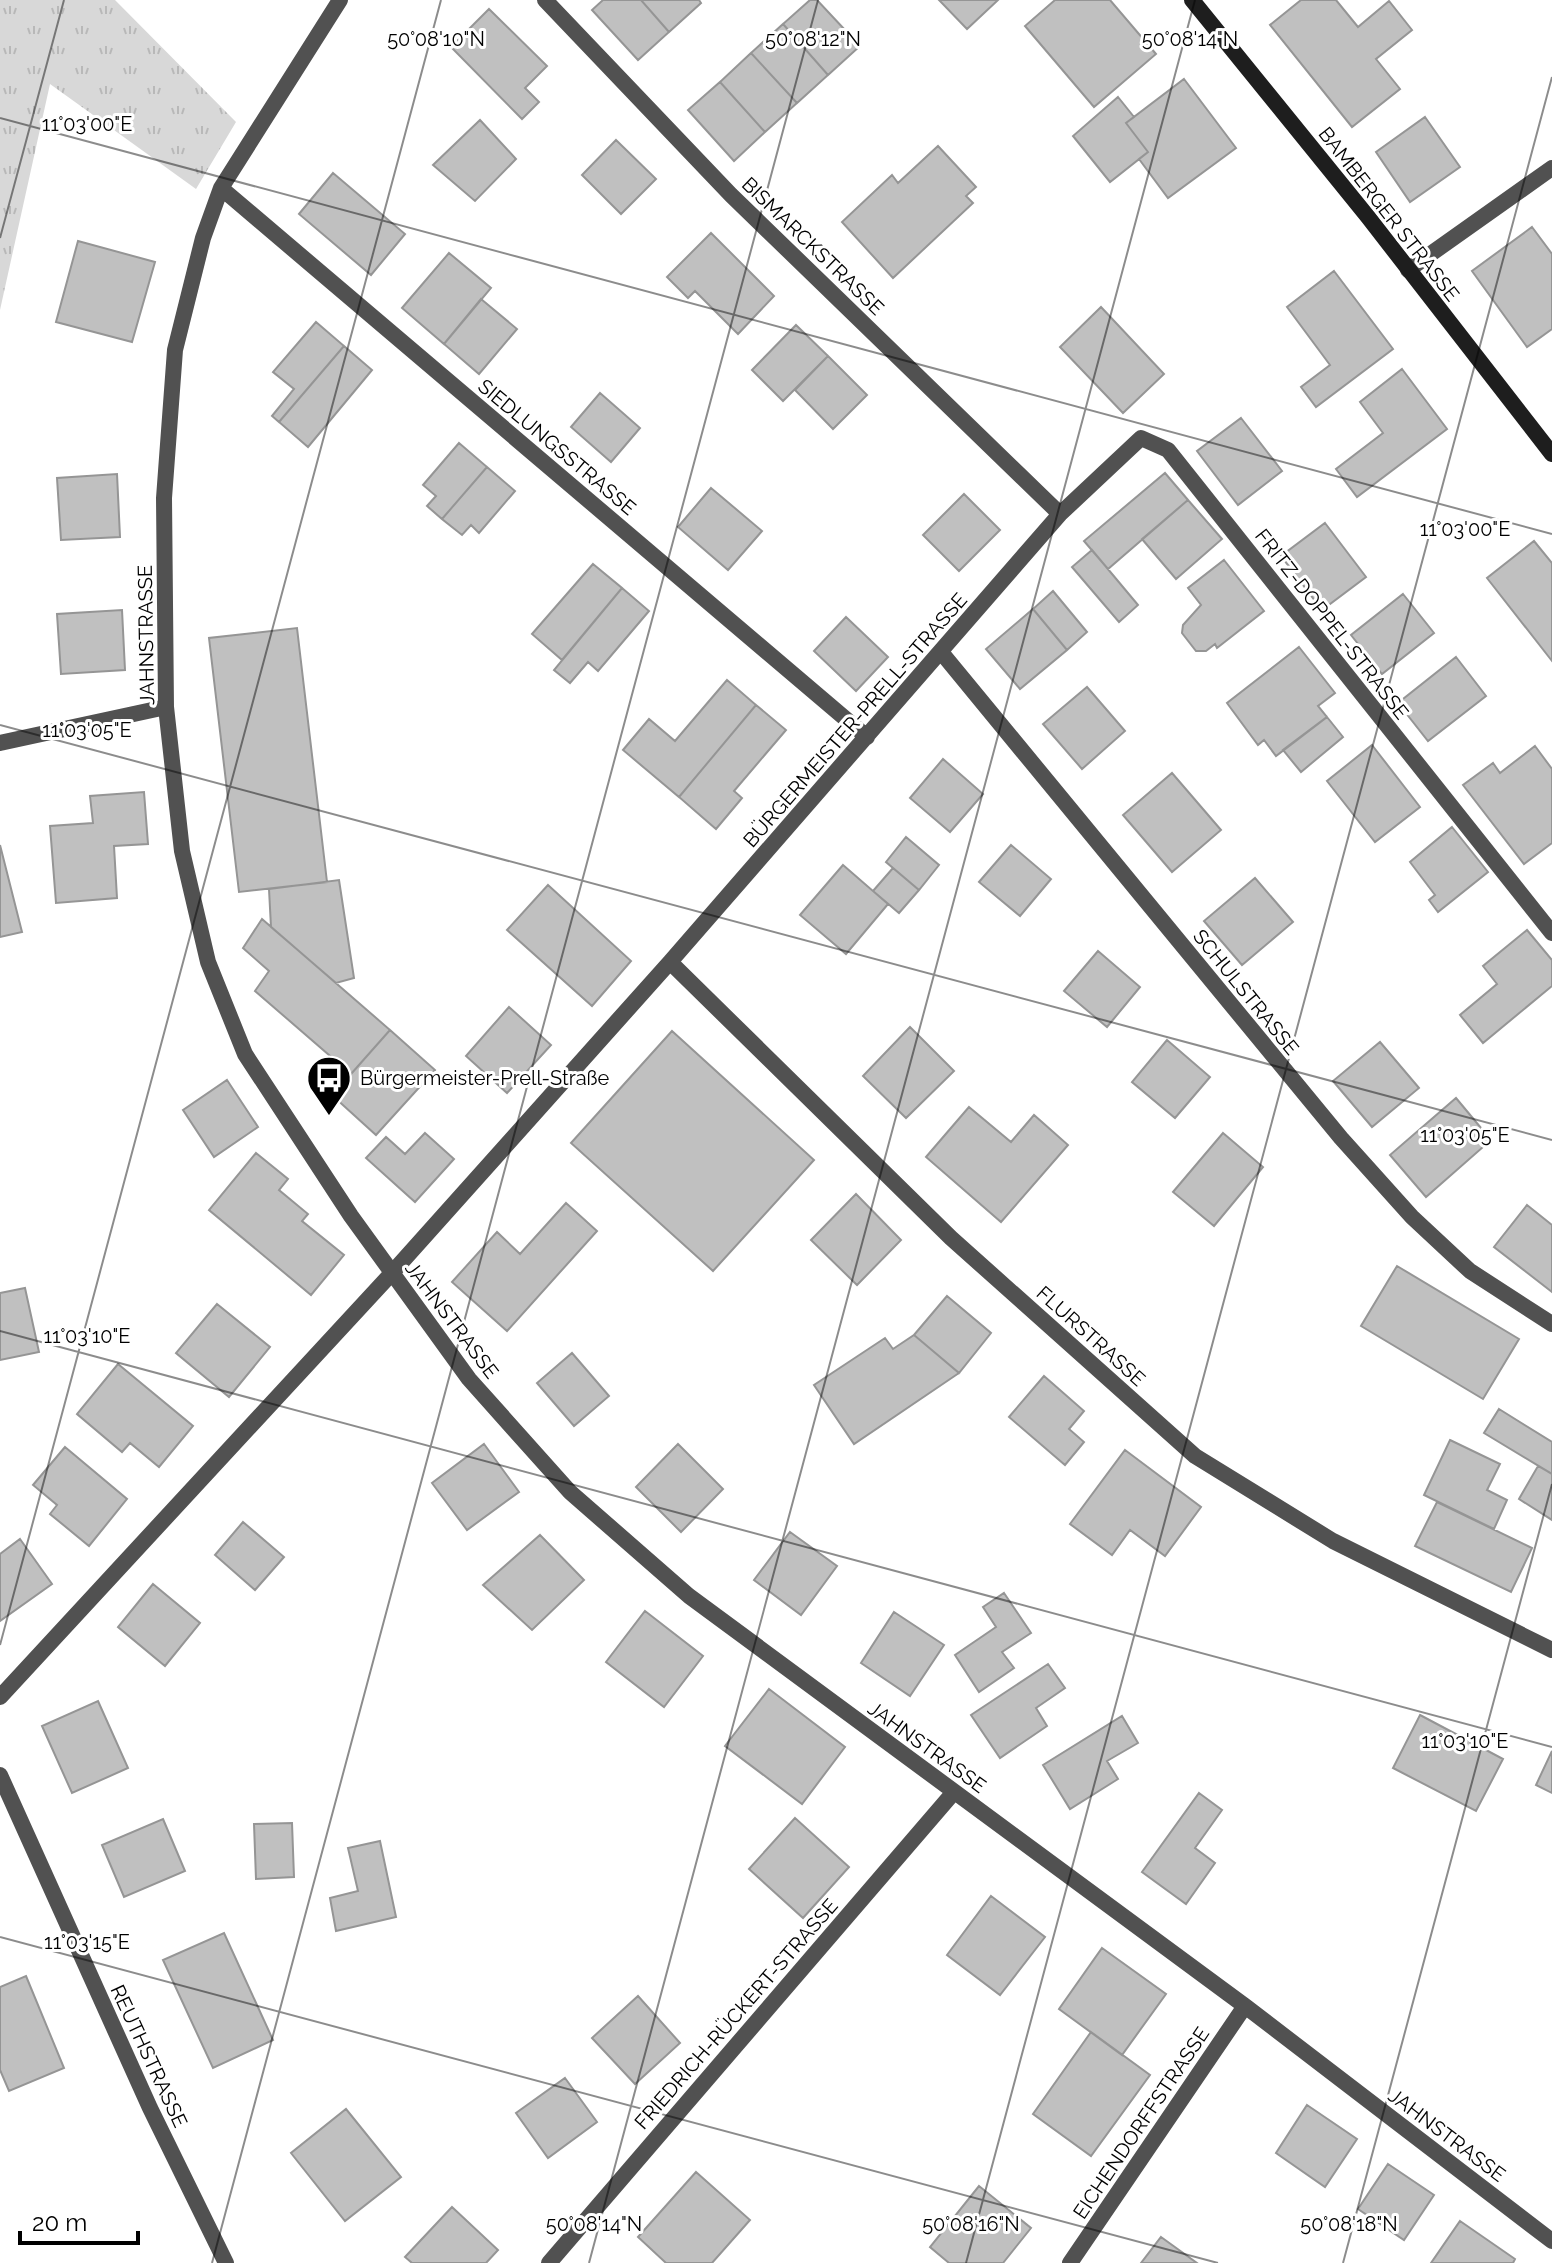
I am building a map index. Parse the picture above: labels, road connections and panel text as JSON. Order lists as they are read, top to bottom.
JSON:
{
  "streets": {
    "street": [
      "BAMBERGER STRASSE",
      "BISMARCKSTRASSE",
      "SIEDLUNGSSTRASSE",
      "FRITZ-DOPPEL-STRASSE",
      "JAHNSTRASSE",
      "BÜRGERMEISTER-PRELL-STRASSE",
      "SCHULSTRASSE",
      "FLURSTRASSE",
      "FRIEDRICH-RÜCKERT-STRASSE",
      "REUTHSTRASSE",
      "EICHENDORFFSTRASSE"
    ]
  },
  "crossings": [
    ["BISMARCKSTRASSE", "FRITZ-DOPPEL-STRASSE"],
    ["BISMARCKSTRASSE", "BÜRGERMEISTER-PRELL-STRASSE"],
    ["SIEDLUNGSSTRASSE", "JAHNSTRASSE"],
    ["SIEDLUNGSSTRASSE", "BÜRGERMEISTER-PRELL-STRASSE"],
    ["FRITZ-DOPPEL-STRASSE", "BÜRGERMEISTER-PRELL-STRASSE"],
    ["JAHNSTRASSE", "BÜRGERMEISTER-PRELL-STRASSE"],
    ["JAHNSTRASSE", "FRIEDRICH-RÜCKERT-STRASSE"],
    ["JAHNSTRASSE", "EICHENDORFFSTRASSE"],
    ["BÜRGERMEISTER-PRELL-STRASSE", "SCHULSTRASSE"],
    ["BÜRGERMEISTER-PRELL-STRASSE", "FLURSTRASSE"]
  ],
  "places": {
    "bus stop": ["Bürgermeister-Prell-Straße"]
  },
  "scale_bar": "20 m",
  "coordinates": [
    "50°08'10\"N",
    "50°08'12\"N",
    "50°08'14\"N",
    "11°03'00\"E",
    "11°03'05\"E",
    "11°03'10\"E",
    "11°03'15\"E",
    "50°08'16\"N",
    "50°08'18\"N"
  ]
}
